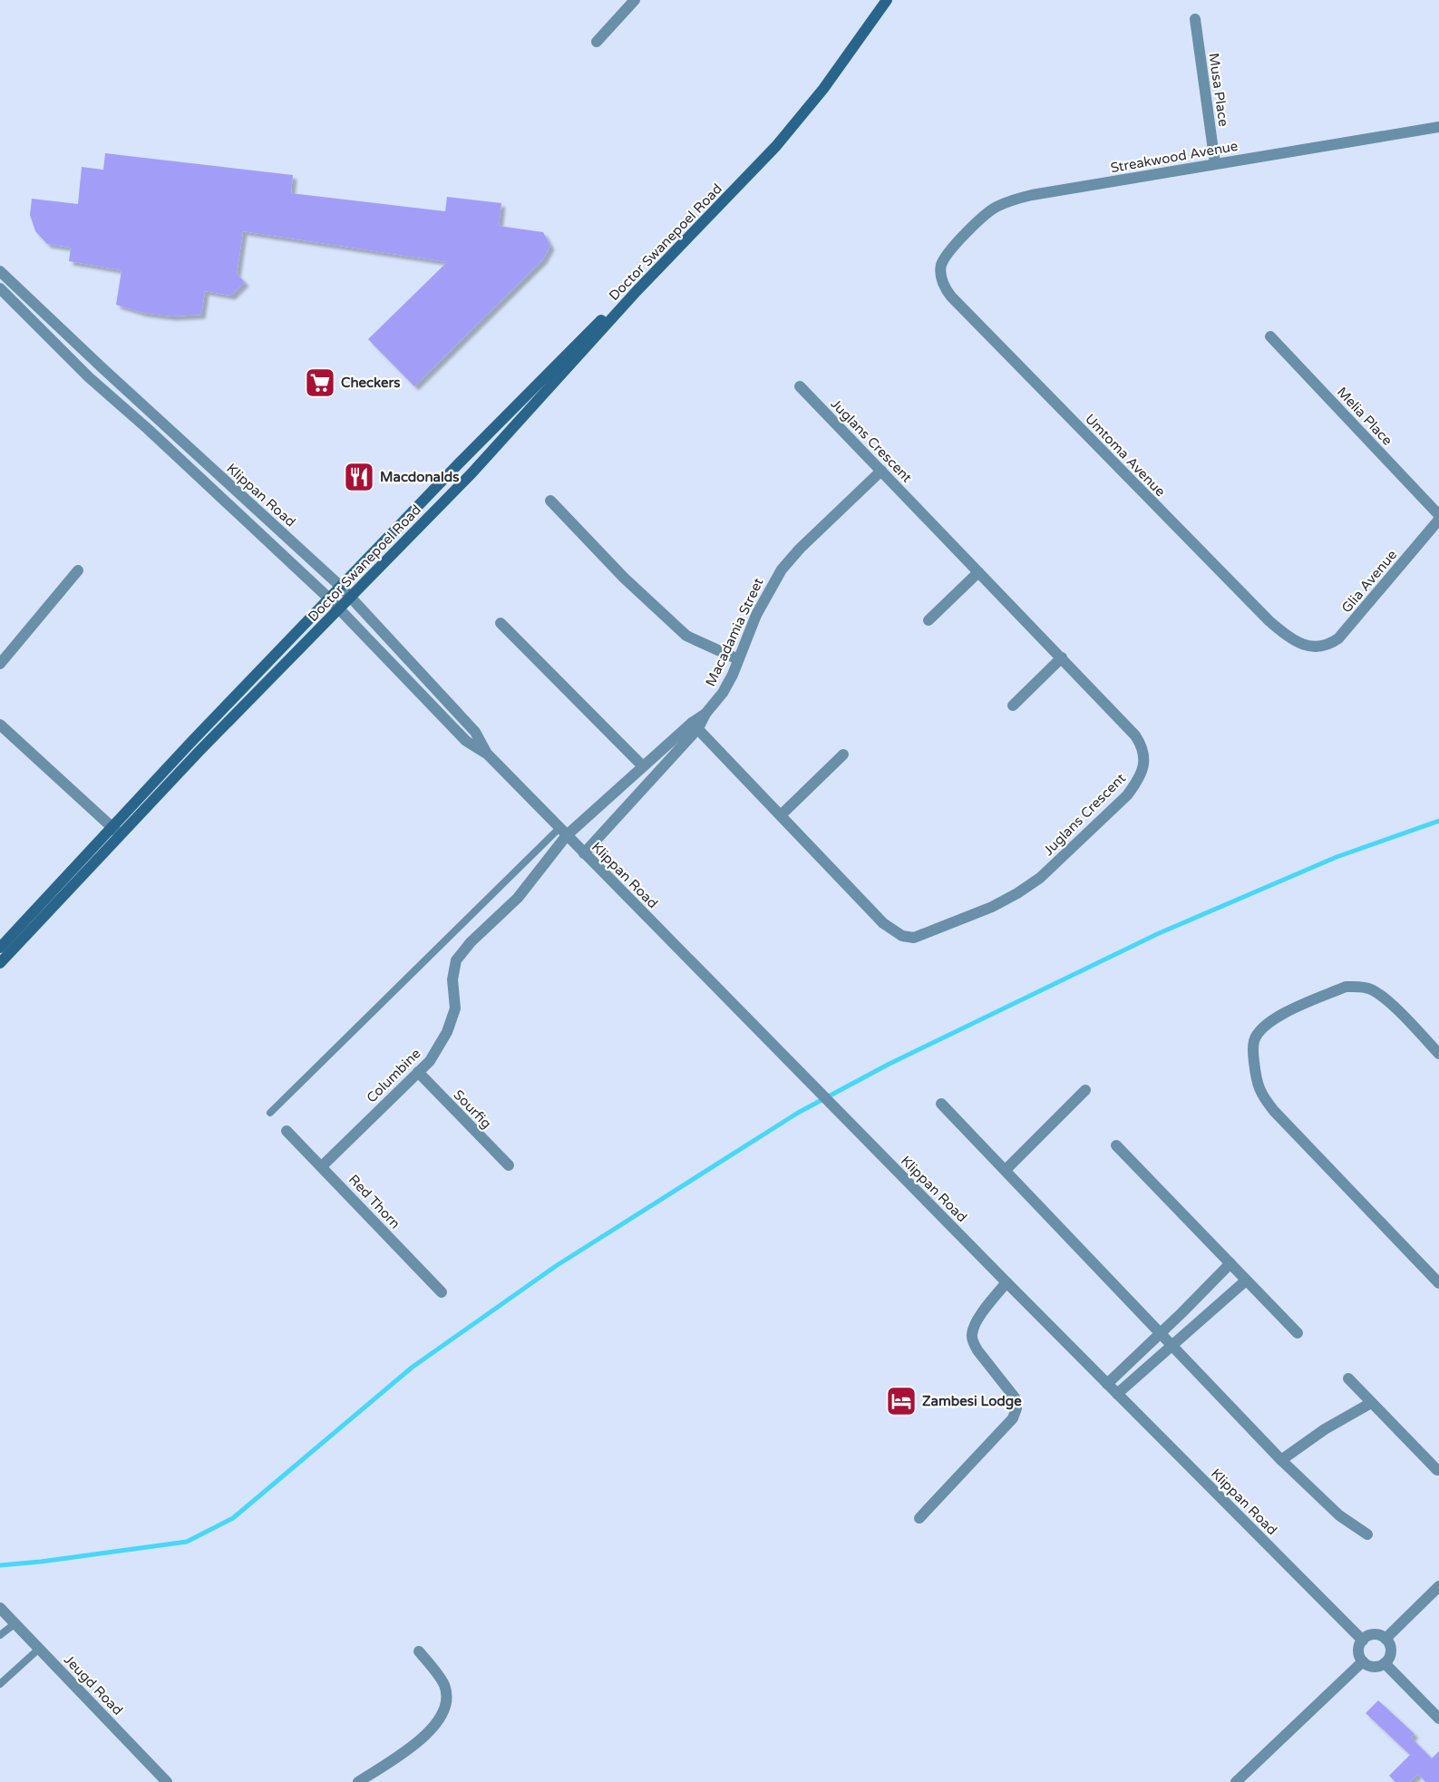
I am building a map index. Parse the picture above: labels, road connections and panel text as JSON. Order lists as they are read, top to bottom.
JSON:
{
  "streets": {
    "main road": ["Doctor Swanepoel Road"],
    "street": [
      "Musa Place",
      "Streakwood Avenue",
      "Melia Place",
      "Juglans Crescent",
      "Umtoma Avenue",
      "Klippan Road",
      "Glia Avenue",
      "Macadamia Street",
      "Columbine",
      "Sourfig",
      "Red Thorn",
      "Jeugd Road"
    ]
  },
  "crossings": [
    ["Musa Place", "Streakwood Avenue"],
    ["Streakwood Avenue", "Umtoma Avenue"],
    ["Doctor Swanepoel Road", "Klippan Road"],
    ["Juglans Crescent", "Macadamia Street"],
    ["Umtoma Avenue", "Glia Avenue"],
    ["Klippan Road", "Macadamia Street"],
    ["Klippan Road", "Columbine"],
    ["Macadamia Street", "Columbine"],
    ["Columbine", "Sourfig"],
    ["Columbine", "Red Thorn"]
  ],
  "places": {
    "supermarket": ["Checkers"],
    "restaurant": ["Macdonalds"],
    "hotel": ["Zambesi Lodge"]
  }
}
